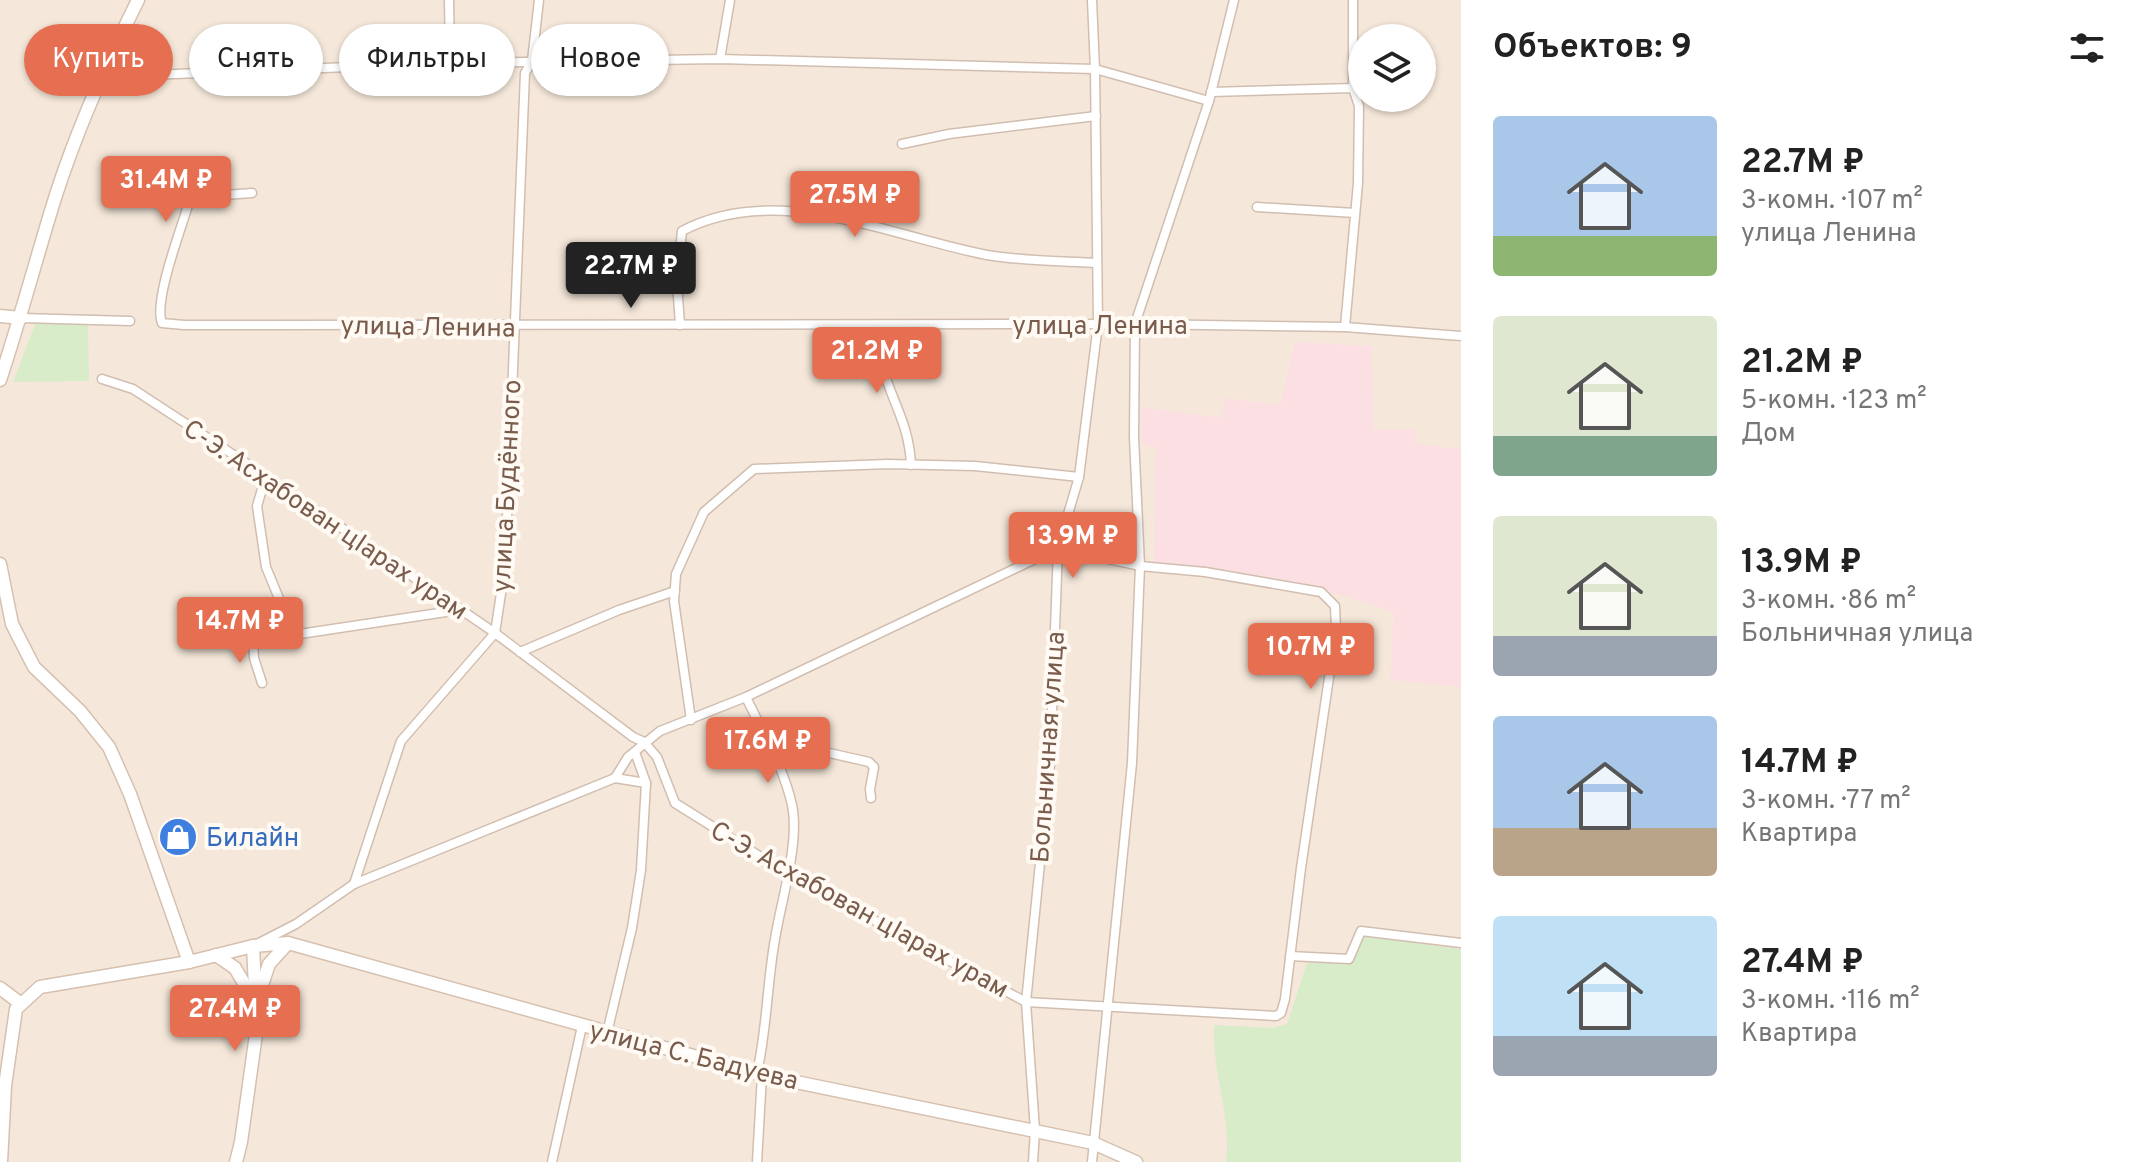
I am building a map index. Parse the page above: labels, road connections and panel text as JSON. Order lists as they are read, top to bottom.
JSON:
{
  "streets": {
    "main road": ["улица С. Бадуева"],
    "street": [
      "улица Ленина",
      "улица Будённого",
      "С-Э. Асхабован цIарах урам",
      "Больничная улица"
    ]
  },
  "crossings": [
    ["улица Ленина", "улица Будённого"],
    ["улица Ленина", "Больничная улица"],
    ["улица Будённого", "С-Э. Асхабован цIарах урам"],
    ["С-Э. Асхабован цIарах урам", "Больничная улица"],
    ["Больничная улица", "улица С. Бадуева"]
  ],
  "places": {
    "shop": ["Билайн"]
  },
  "page": {
    "heading": "Объектов: 9",
    "chip": [
      "Купить",
      "Снять",
      "Фильтры",
      "Новое"
    ],
    "list": [
      {
        "name": "22.7M ₽",
        "note": "3-комн. · 107 m² · улица Ленина"
      },
      {
        "name": "21.2M ₽",
        "note": "5-комн. · 123 m² · Дом"
      },
      {
        "name": "13.9M ₽",
        "note": "3-комн. · 86 m² · Больничная улица"
      },
      {
        "name": "14.7M ₽",
        "note": "3-комн. · 77 m² · Квартира"
      },
      {
        "name": "27.4M ₽",
        "note": "3-комн. · 116 m² · Квартира"
      }
    ],
    "price": [
      "31.4M ₽",
      "27.5M ₽",
      "22.7M ₽",
      "21.2M ₽",
      "13.9M ₽",
      "14.7M ₽",
      "10.7M ₽",
      "17.6M ₽",
      "27.4M ₽"
    ]
  }
}
